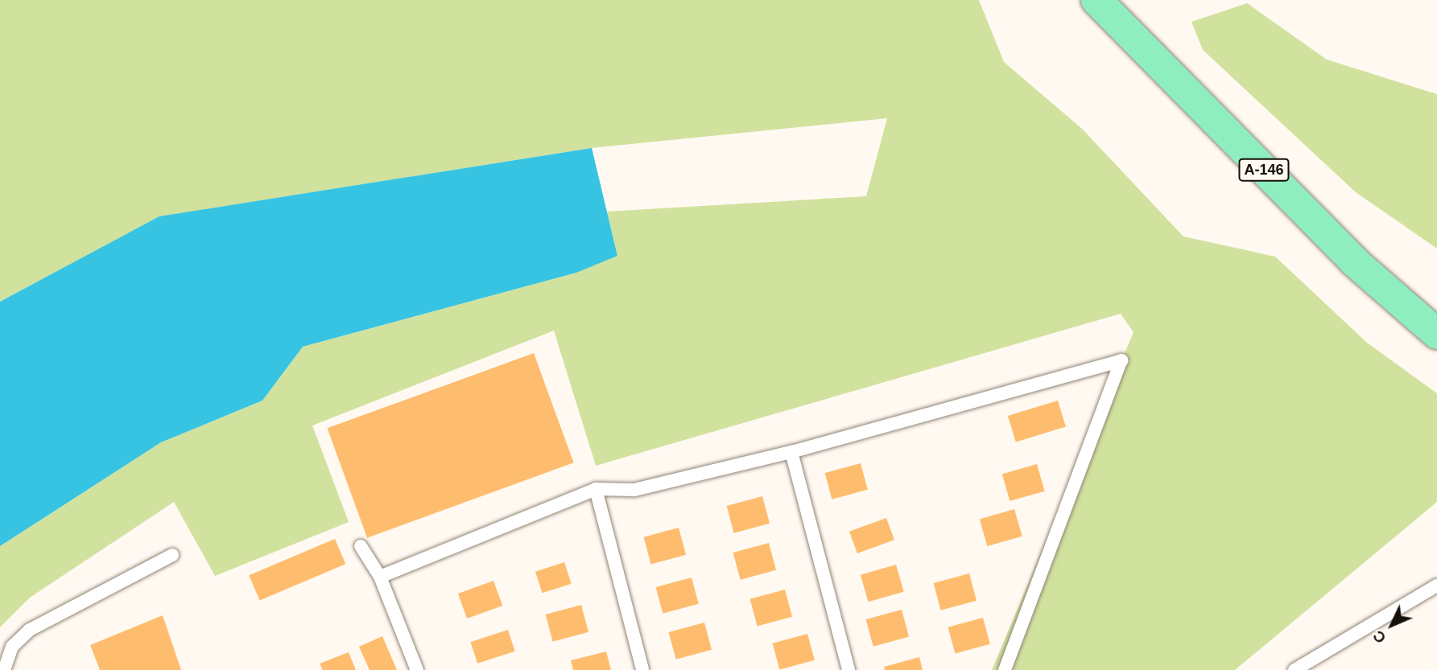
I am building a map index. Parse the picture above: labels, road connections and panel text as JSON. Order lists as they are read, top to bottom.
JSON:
{
  "streets": {
    "highway": ["А-146"]
  },
  "north": "bottom left"
}
